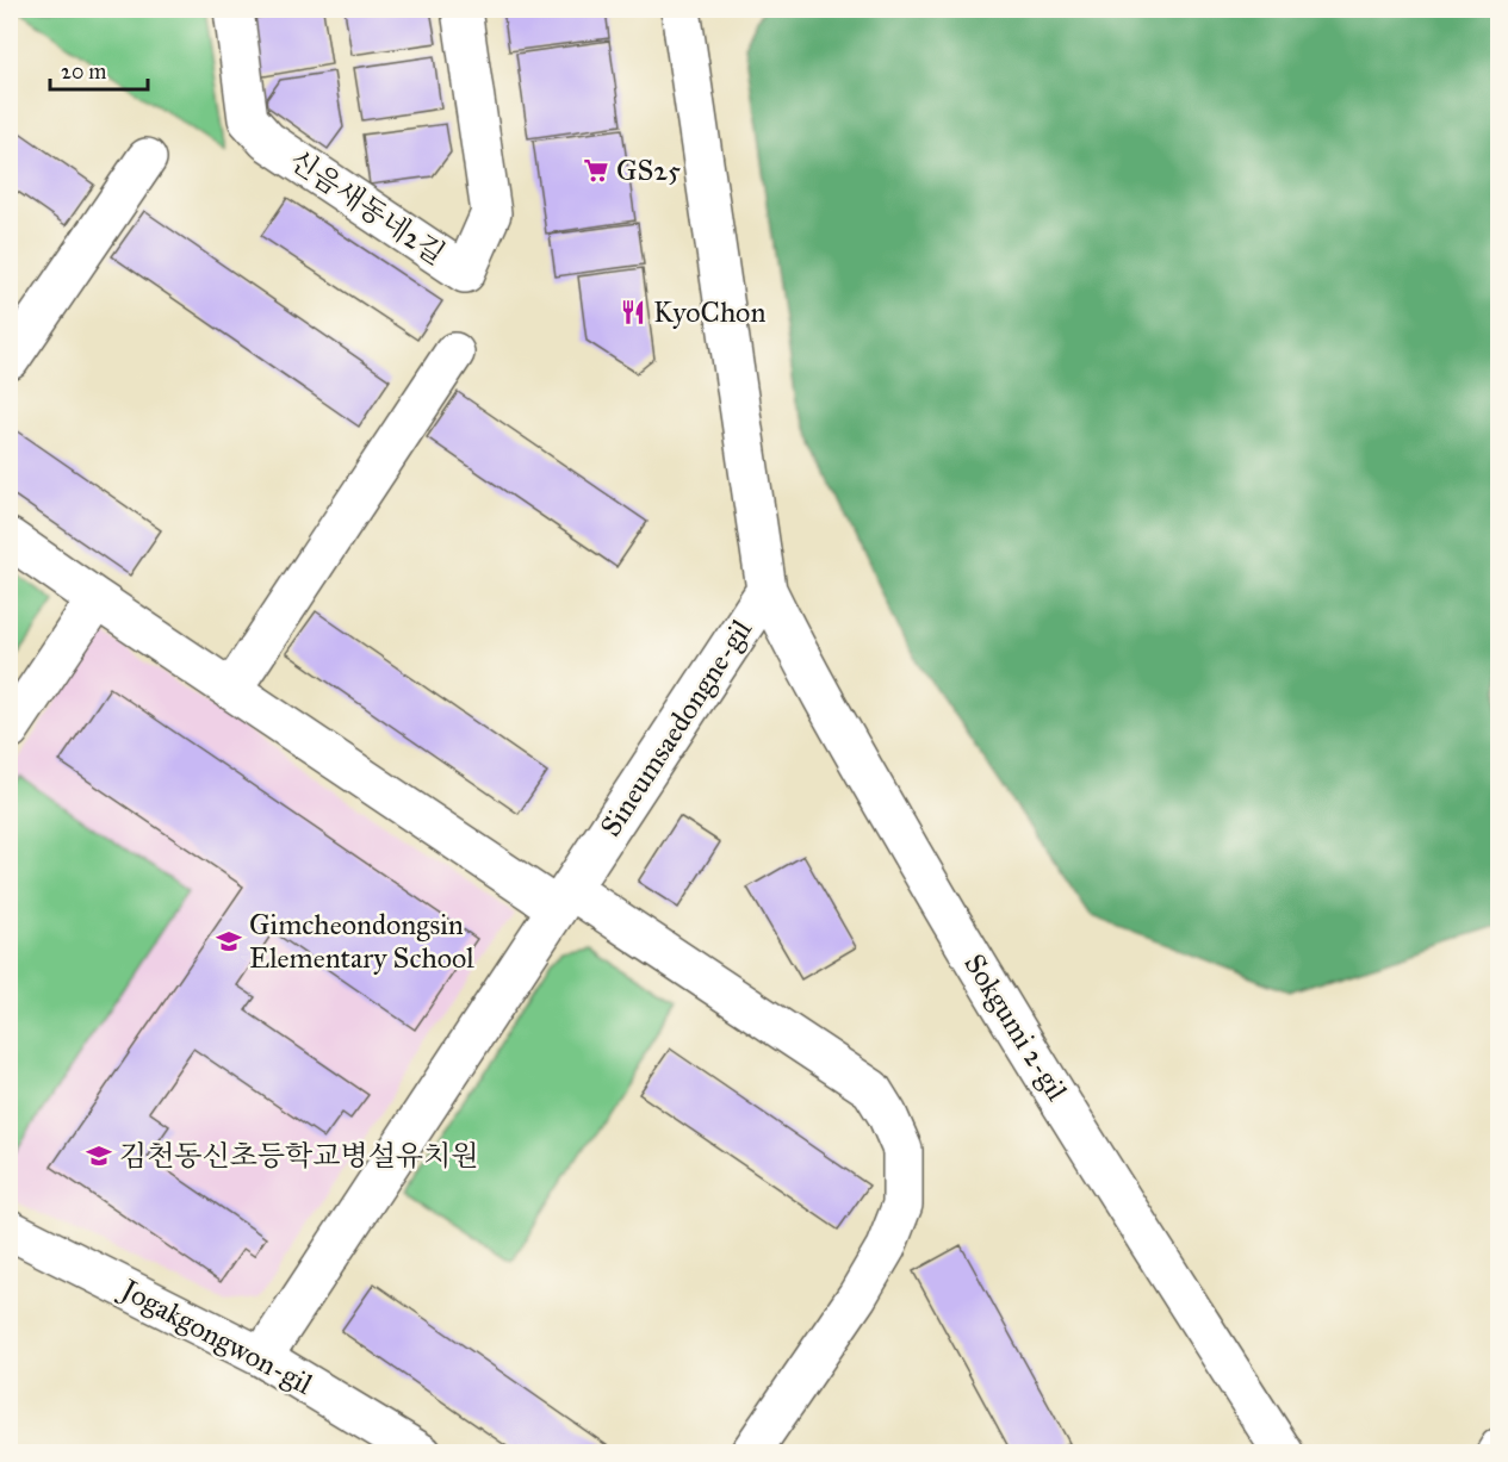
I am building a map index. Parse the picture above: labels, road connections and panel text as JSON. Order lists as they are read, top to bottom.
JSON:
{
  "streets": {
    "street": [
      "신음새동네2길",
      "Sineumsaedongne-gil",
      "Sokgumi 2-gil",
      "Jogakgongwon-gil"
    ]
  },
  "crossings": [
    ["Sineumsaedongne-gil", "Sokgumi 2-gil"],
    ["Sineumsaedongne-gil", "Jogakgongwon-gil"]
  ],
  "places": {
    "supermarket": ["GS25"],
    "restaurant": ["KyoChon"],
    "school or university": ["Gimcheondongsin Elementary School", "김천동신초등학교병설유치원"]
  },
  "scale_bar": "20 m"
}
